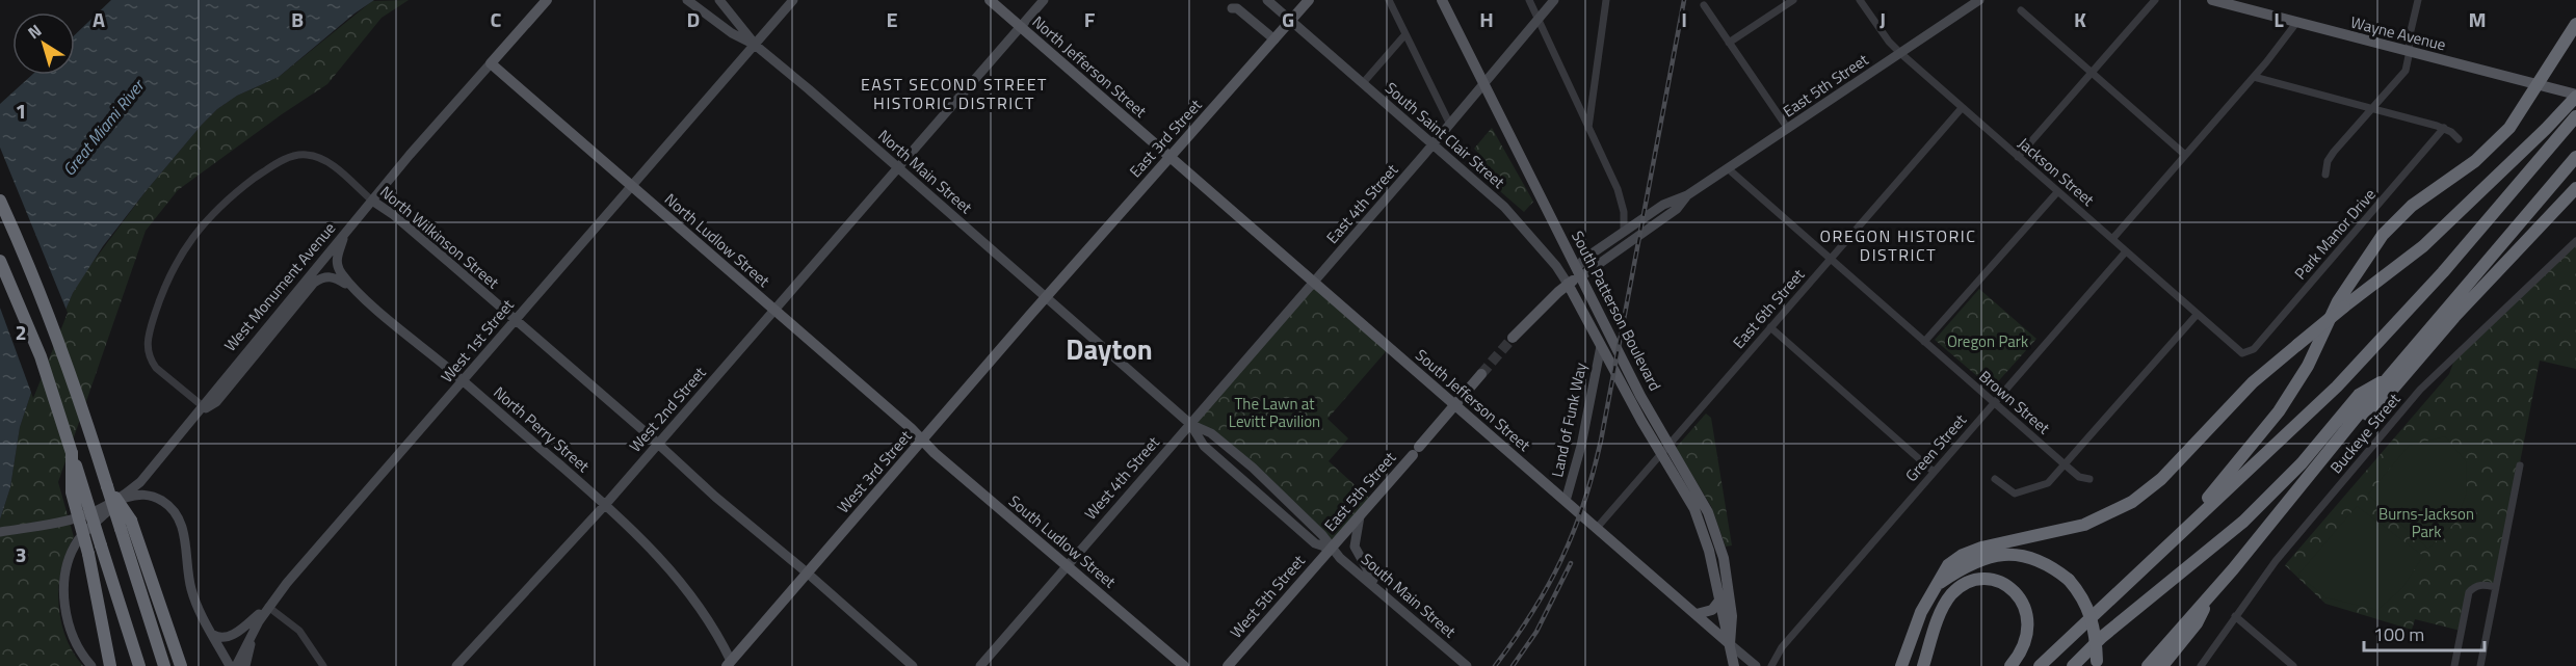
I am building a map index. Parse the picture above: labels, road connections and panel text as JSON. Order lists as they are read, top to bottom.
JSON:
{
  "streets": {
    "main road": [
      "Wayne Avenue",
      "North Jefferson Street",
      "East 5th Street",
      "South Saint Clair Street",
      "East 3rd Street",
      "North Main Street",
      "East 4th Street",
      "North Wilkinson Street",
      "North Ludlow Street",
      "West Monument Avenue",
      "South Patterson Boulevard",
      "West 1st Street",
      "South Jefferson Street",
      "West 2nd Street",
      "Land of Funk Way",
      "North Perry Street",
      "West 3rd Street",
      "West 4th Street",
      "South Ludlow Street",
      "South Main Street",
      "West 5th Street"
    ],
    "street": [
      "Jackson Street",
      "Park Manor Drive",
      "East 6th Street",
      "Brown Street",
      "Buckeye Street",
      "Green Street"
    ]
  },
  "crossings": [
    ["North Jefferson Street", "East 3rd Street"],
    ["North Jefferson Street", "South Jefferson Street"],
    ["North Jefferson Street", "West 2nd Street"],
    ["East 5th Street", "South Saint Clair Street"],
    ["East 5th Street", "Jackson Street"],
    ["East 5th Street", "South Patterson Boulevard"],
    ["East 5th Street", "South Jefferson Street"],
    ["East 5th Street", "Brown Street"],
    ["East 5th Street", "South Main Street"],
    ["East 5th Street", "West 5th Street"],
    ["South Saint Clair Street", "East 3rd Street"],
    ["South Saint Clair Street", "East 4th Street"],
    ["South Saint Clair Street", "South Patterson Boulevard"],
    ["East 3rd Street", "North Main Street"],
    ["East 3rd Street", "South Jefferson Street"],
    ["East 3rd Street", "West 3rd Street"],
    ["East 3rd Street", "South Main Street"],
    ["North Main Street", "West 1st Street"],
    ["North Main Street", "West 2nd Street"],
    ["North Main Street", "West 3rd Street"],
    ["North Main Street", "South Main Street"],
    ["Jackson Street", "Park Manor Drive"],
    ["Jackson Street", "East 6th Street"],
    ["Jackson Street", "Green Street"],
    ["East 4th Street", "South Patterson Boulevard"],
    ["East 4th Street", "South Jefferson Street"],
    ["East 4th Street", "West 4th Street"],
    ["East 4th Street", "South Main Street"],
    ["North Wilkinson Street", "West Monument Avenue"],
    ["North Wilkinson Street", "West 1st Street"],
    ["North Wilkinson Street", "West 2nd Street"],
    ["North Wilkinson Street", "West 3rd Street"],
    ["North Ludlow Street", "West Monument Avenue"],
    ["North Ludlow Street", "West 1st Street"],
    ["North Ludlow Street", "West 2nd Street"],
    ["North Ludlow Street", "West 3rd Street"],
    ["North Ludlow Street", "South Ludlow Street"],
    ["West Monument Avenue", "North Perry Street"],
    ["East 6th Street", "South Patterson Boulevard"],
    ["East 6th Street", "South Jefferson Street"],
    ["East 6th Street", "Brown Street"],
    ["South Patterson Boulevard", "South Jefferson Street"],
    ["South Patterson Boulevard", "Land of Funk Way"],
    ["West 1st Street", "North Perry Street"],
    ["South Jefferson Street", "Land of Funk Way"],
    ["Brown Street", "Green Street"],
    ["West 2nd Street", "North Perry Street"],
    ["North Perry Street", "West 3rd Street"],
    ["West 3rd Street", "South Ludlow Street"],
    ["West 3rd Street", "South Main Street"],
    ["West 4th Street", "South Ludlow Street"],
    ["West 4th Street", "South Main Street"],
    ["South Main Street", "West 5th Street"]
  ],
  "districts": ["EAST SECOND STREET HISTORIC DISTRICT", "OREGON HISTORIC DISTRICT", "Dayton"],
  "water": ["Great Miami River"],
  "parks": ["Oregon Park", "The Lawn at Levitt Pavilion", "Burns-Jackson Park"],
  "scale_bar": "100 m",
  "north": "top left",
  "grid": {
    "columns": [
      "A",
      "B",
      "C",
      "D",
      "E",
      "F",
      "G",
      "H",
      "I",
      "J",
      "K",
      "L",
      "M"
    ],
    "rows": ["1", "2", "3"]
  }
}
